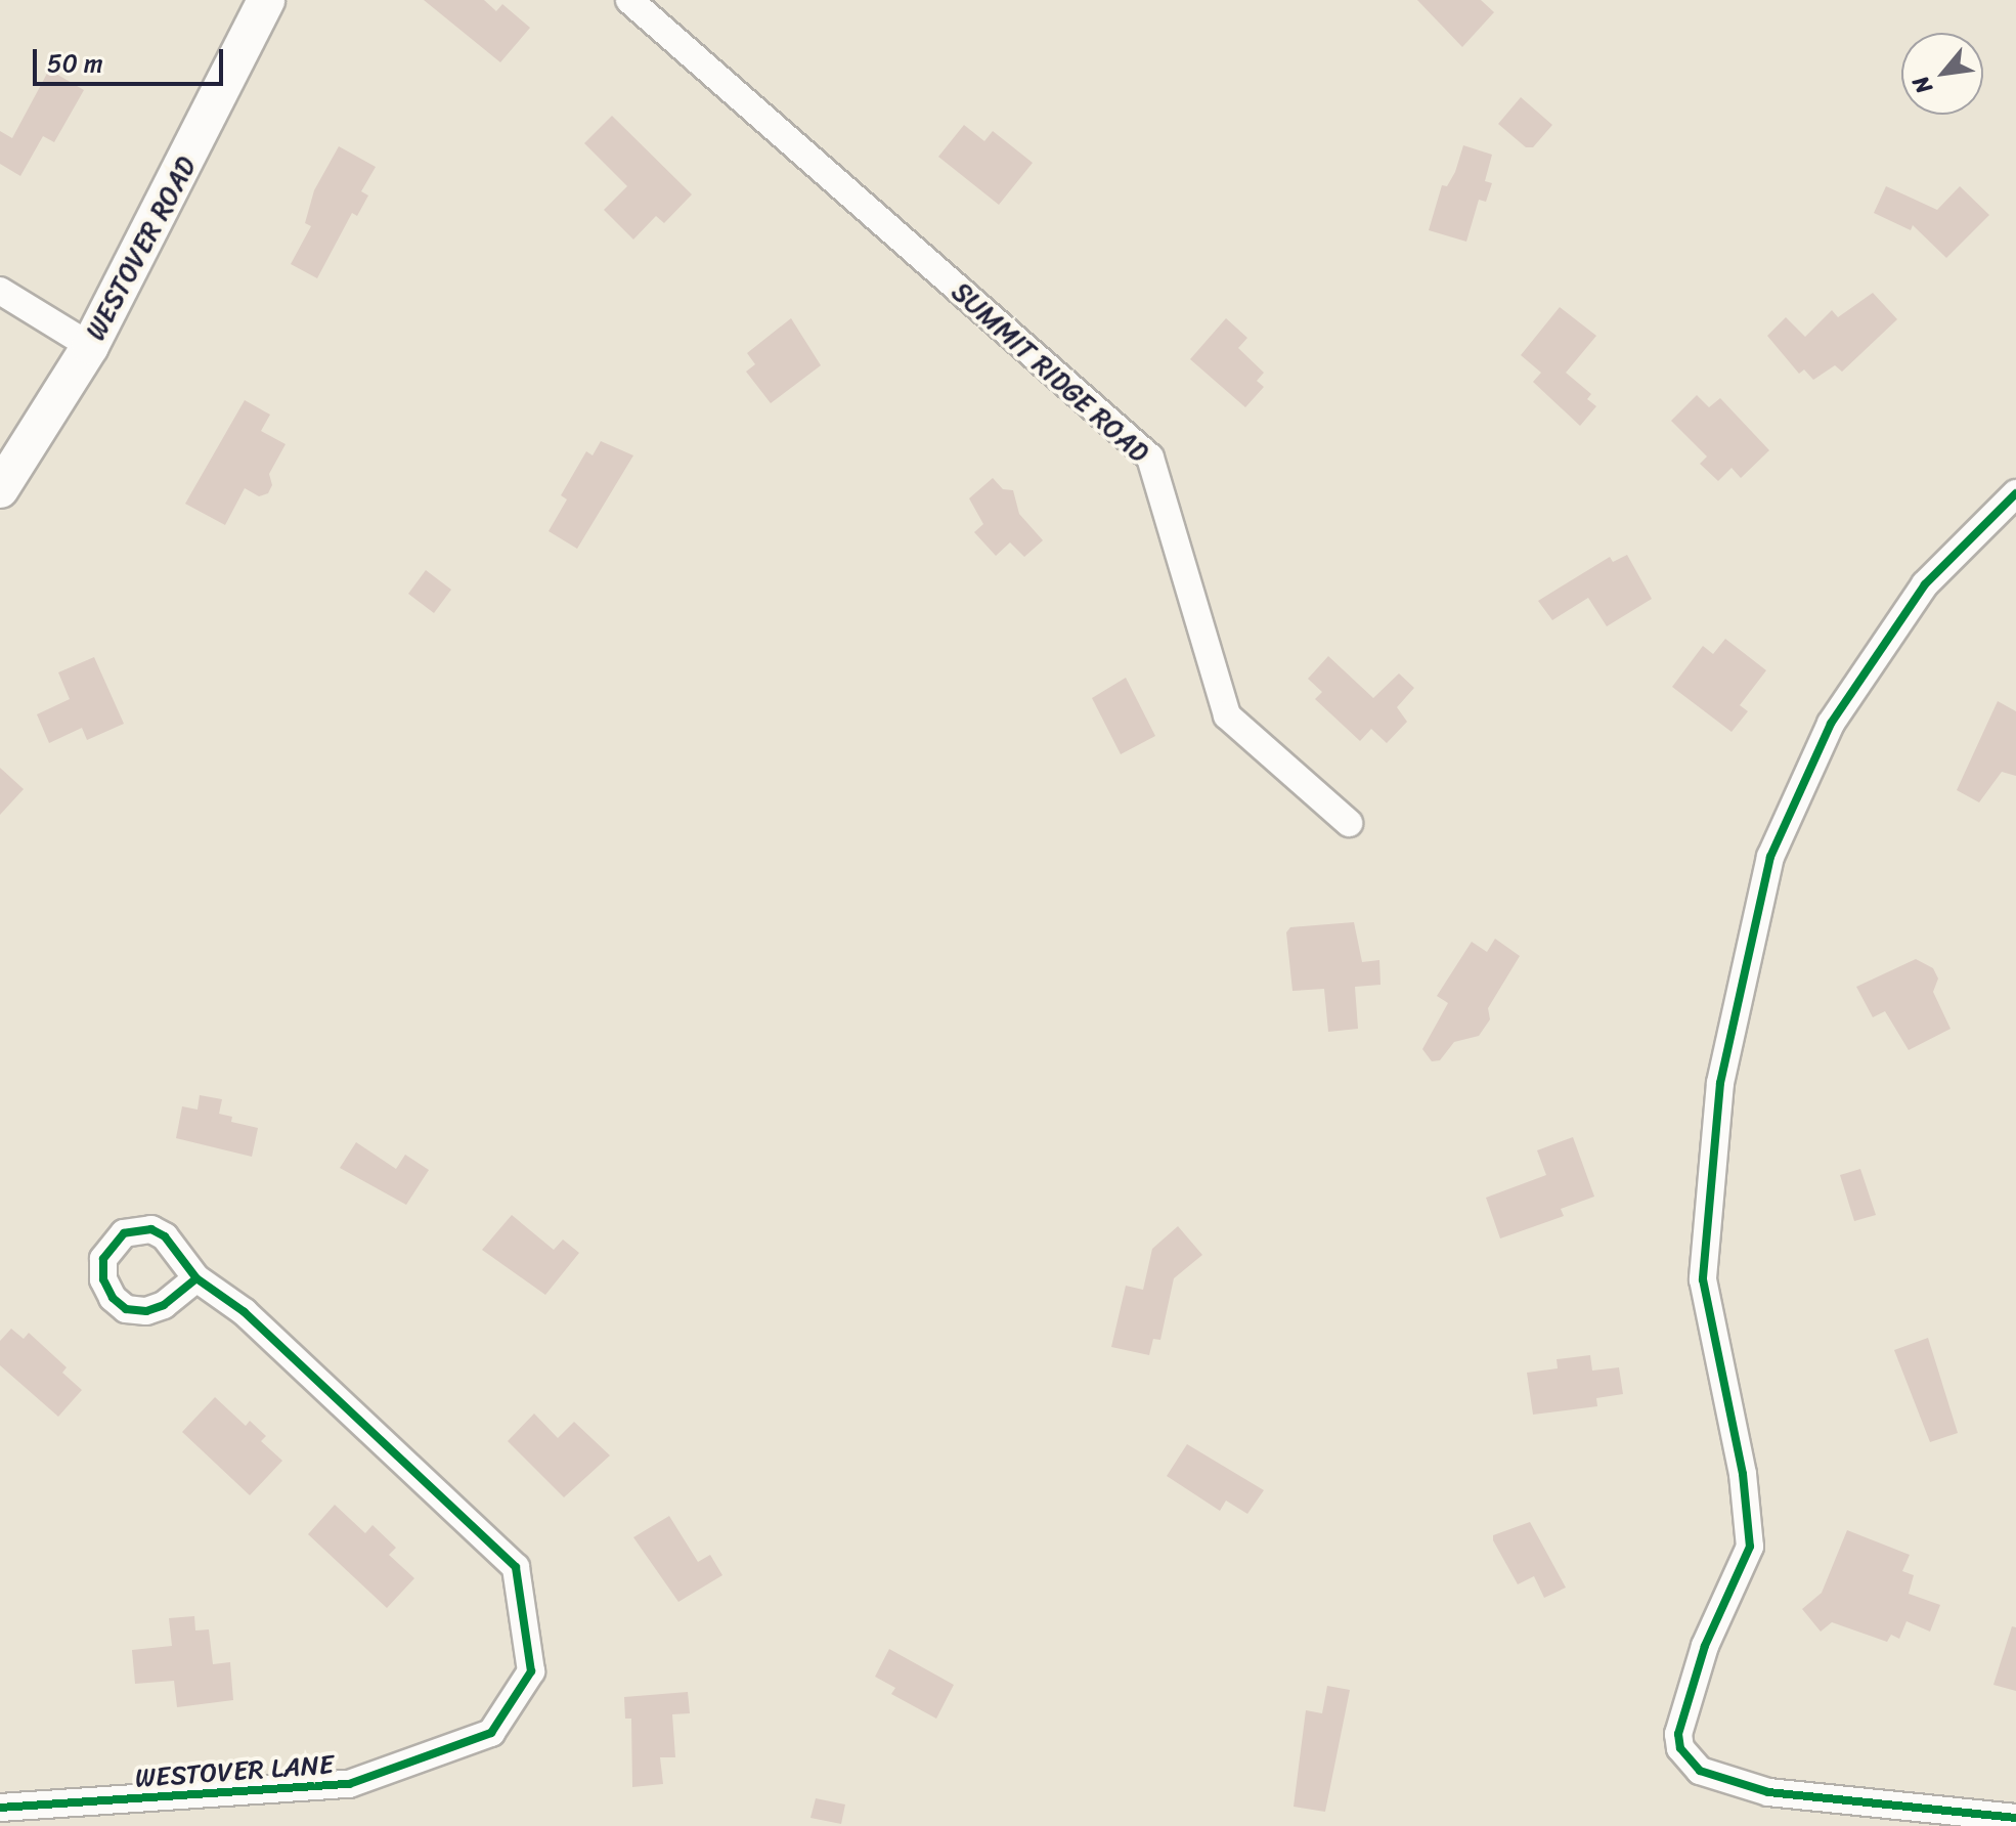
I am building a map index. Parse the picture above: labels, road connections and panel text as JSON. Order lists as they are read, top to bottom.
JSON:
{
  "streets": {
    "street": ["WESTOVER ROAD", "SUMMIT RIDGE ROAD", "WESTOVER LANE"]
  },
  "scale_bar": "50 m",
  "north": "bottom left"
}
